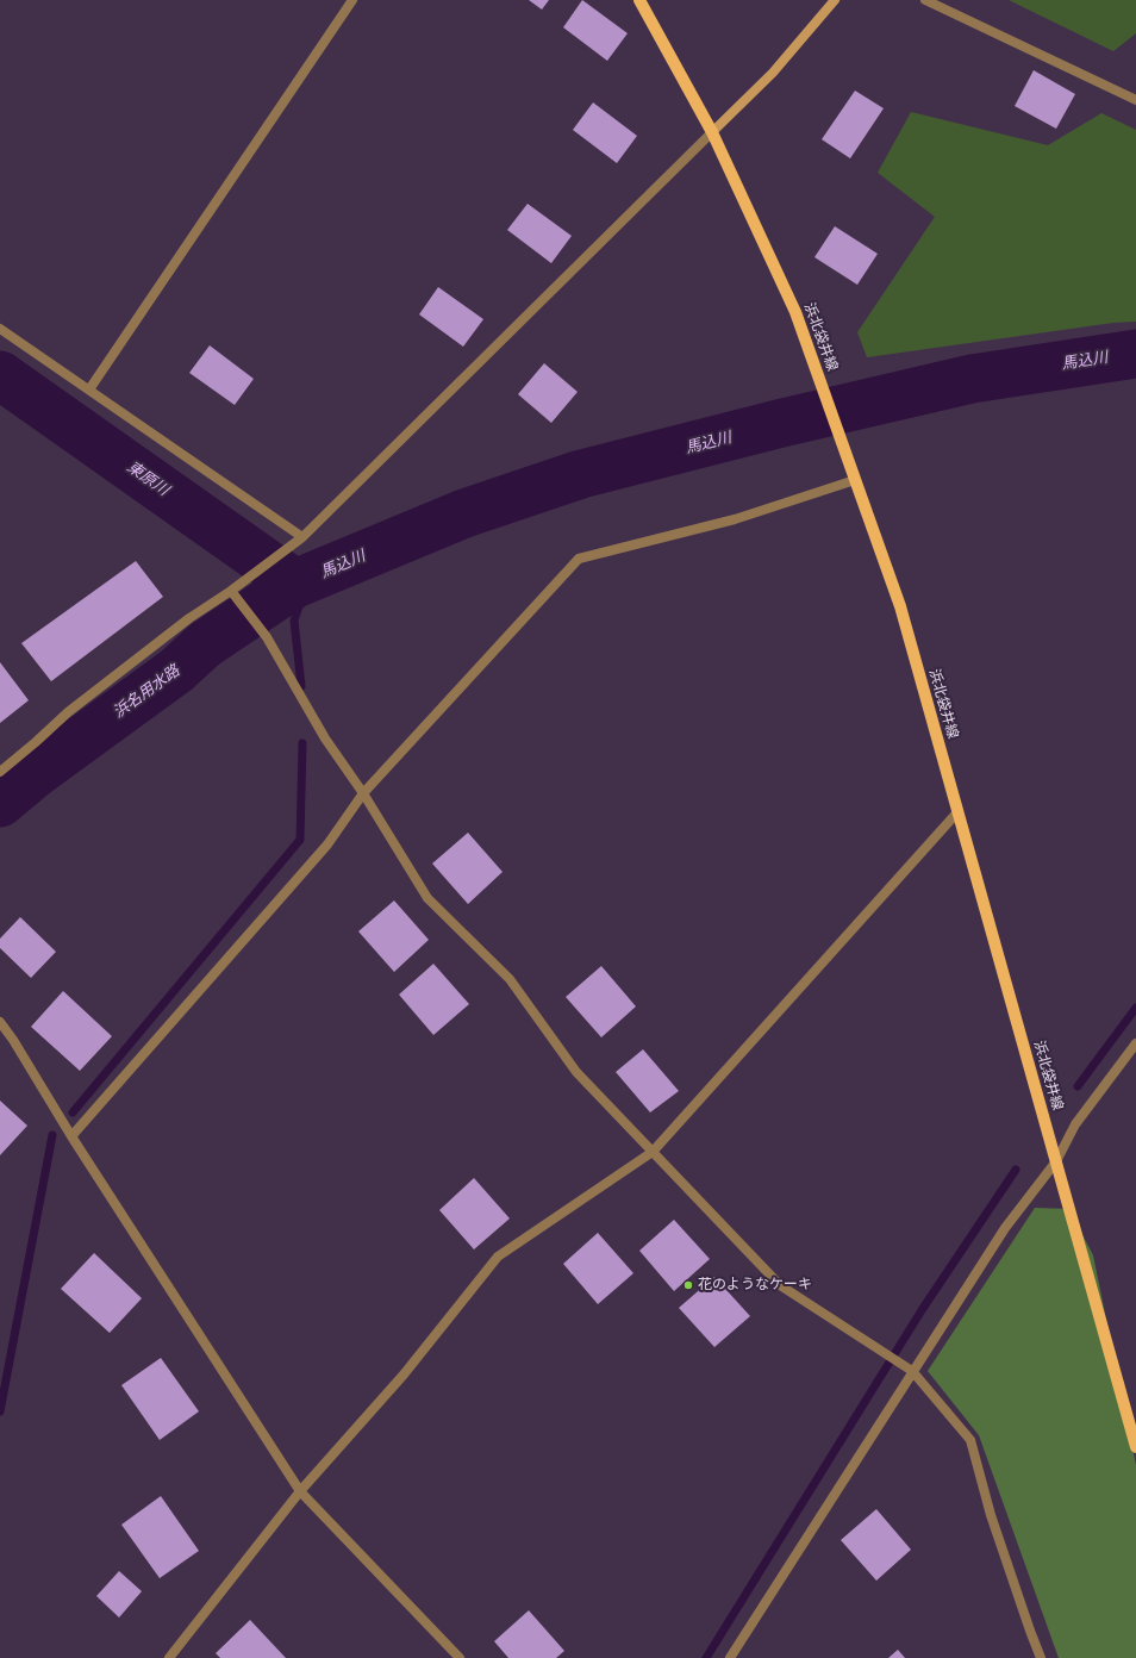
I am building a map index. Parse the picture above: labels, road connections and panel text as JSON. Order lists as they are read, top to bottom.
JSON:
{
  "streets": {
    "main road": ["浜北袋井線"]
  },
  "water": ["馬込川", "東原川", "浜名用水路"],
  "places": ["花のようなケーキ"]
}
